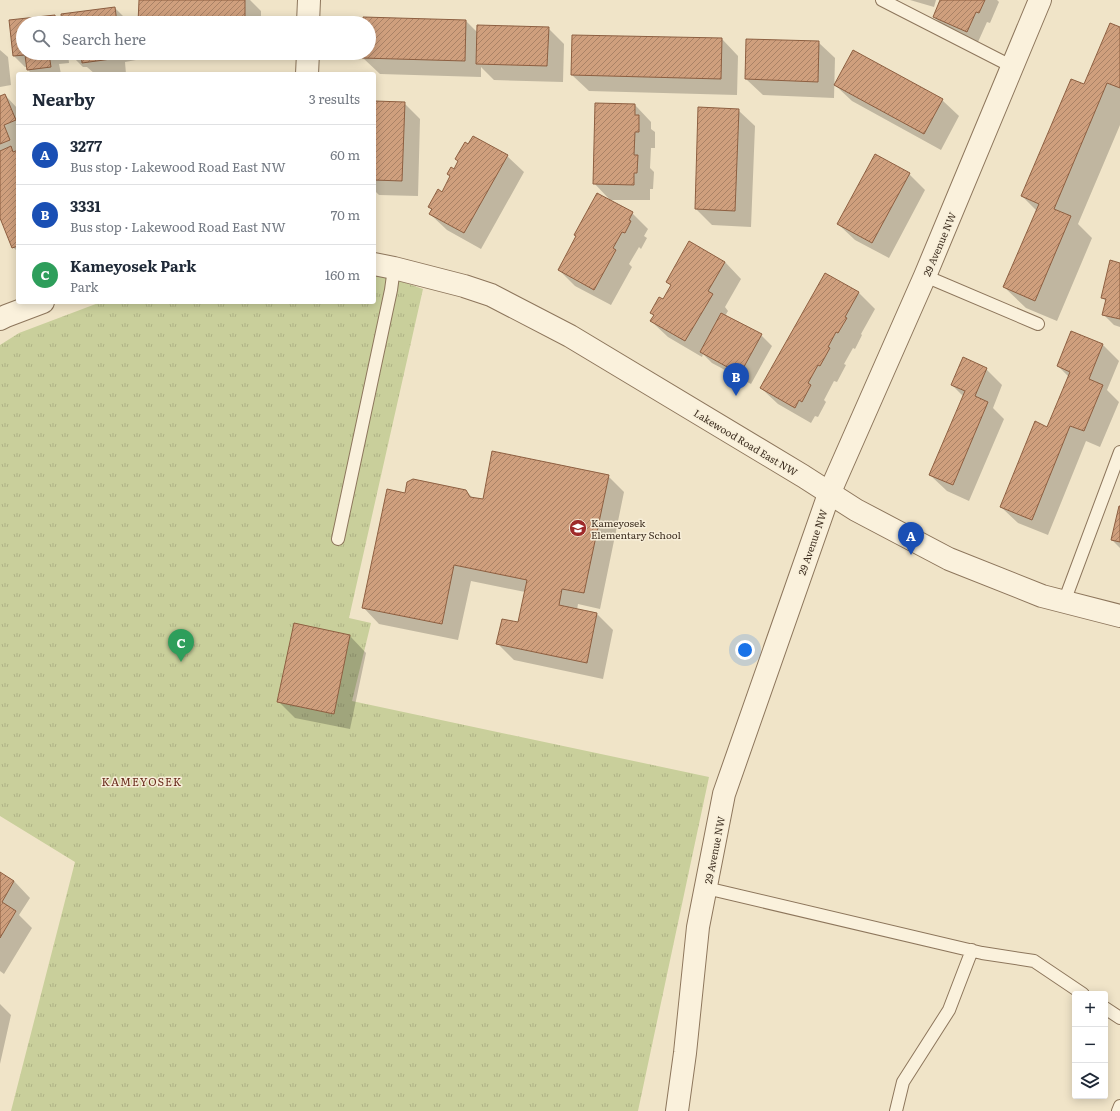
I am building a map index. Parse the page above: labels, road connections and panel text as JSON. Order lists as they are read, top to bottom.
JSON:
{
  "streets": {
    "street": ["29 Avenue NW", "Lakewood Road East NW"]
  },
  "crossings": [
    ["29 Avenue NW", "Lakewood Road East NW"]
  ],
  "districts": ["KAMEYOSEK"],
  "places": {
    "school or university": ["Kameyosek Elementary School"]
  },
  "page": {
    "search": "Search here",
    "heading": ["Nearby", "3 results"],
    "list": [
      {
        "mark": "A",
        "name": "3277",
        "note": "Bus stop · Lakewood Road East NW",
        "value": "60 m"
      },
      {
        "mark": "B",
        "name": "3331",
        "note": "Bus stop · Lakewood Road East NW",
        "value": "70 m"
      },
      {
        "mark": "C",
        "name": "Kameyosek Park",
        "note": "Park",
        "value": "160 m"
      }
    ],
    "pins": ["B", "A", "C"],
    "map_buttons": ["+", "−"]
  }
}
